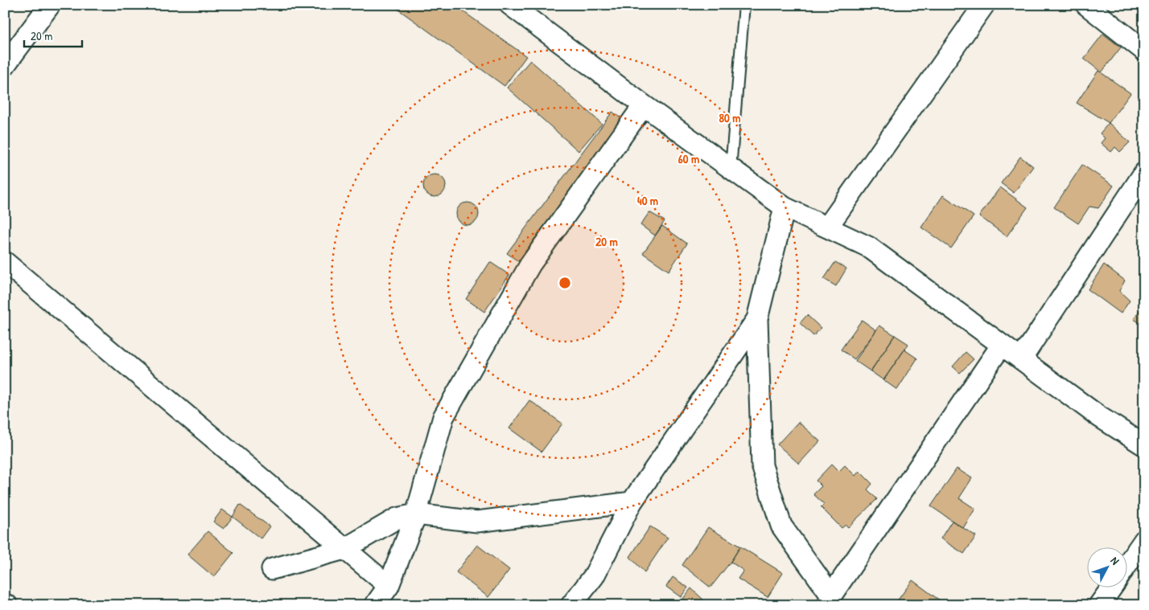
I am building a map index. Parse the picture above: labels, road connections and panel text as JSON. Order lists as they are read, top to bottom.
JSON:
{
  "scale_bar": "20 m",
  "north": "top right",
  "rings": [
    "80 m",
    "60 m",
    "40 m",
    "20 m"
  ]
}
